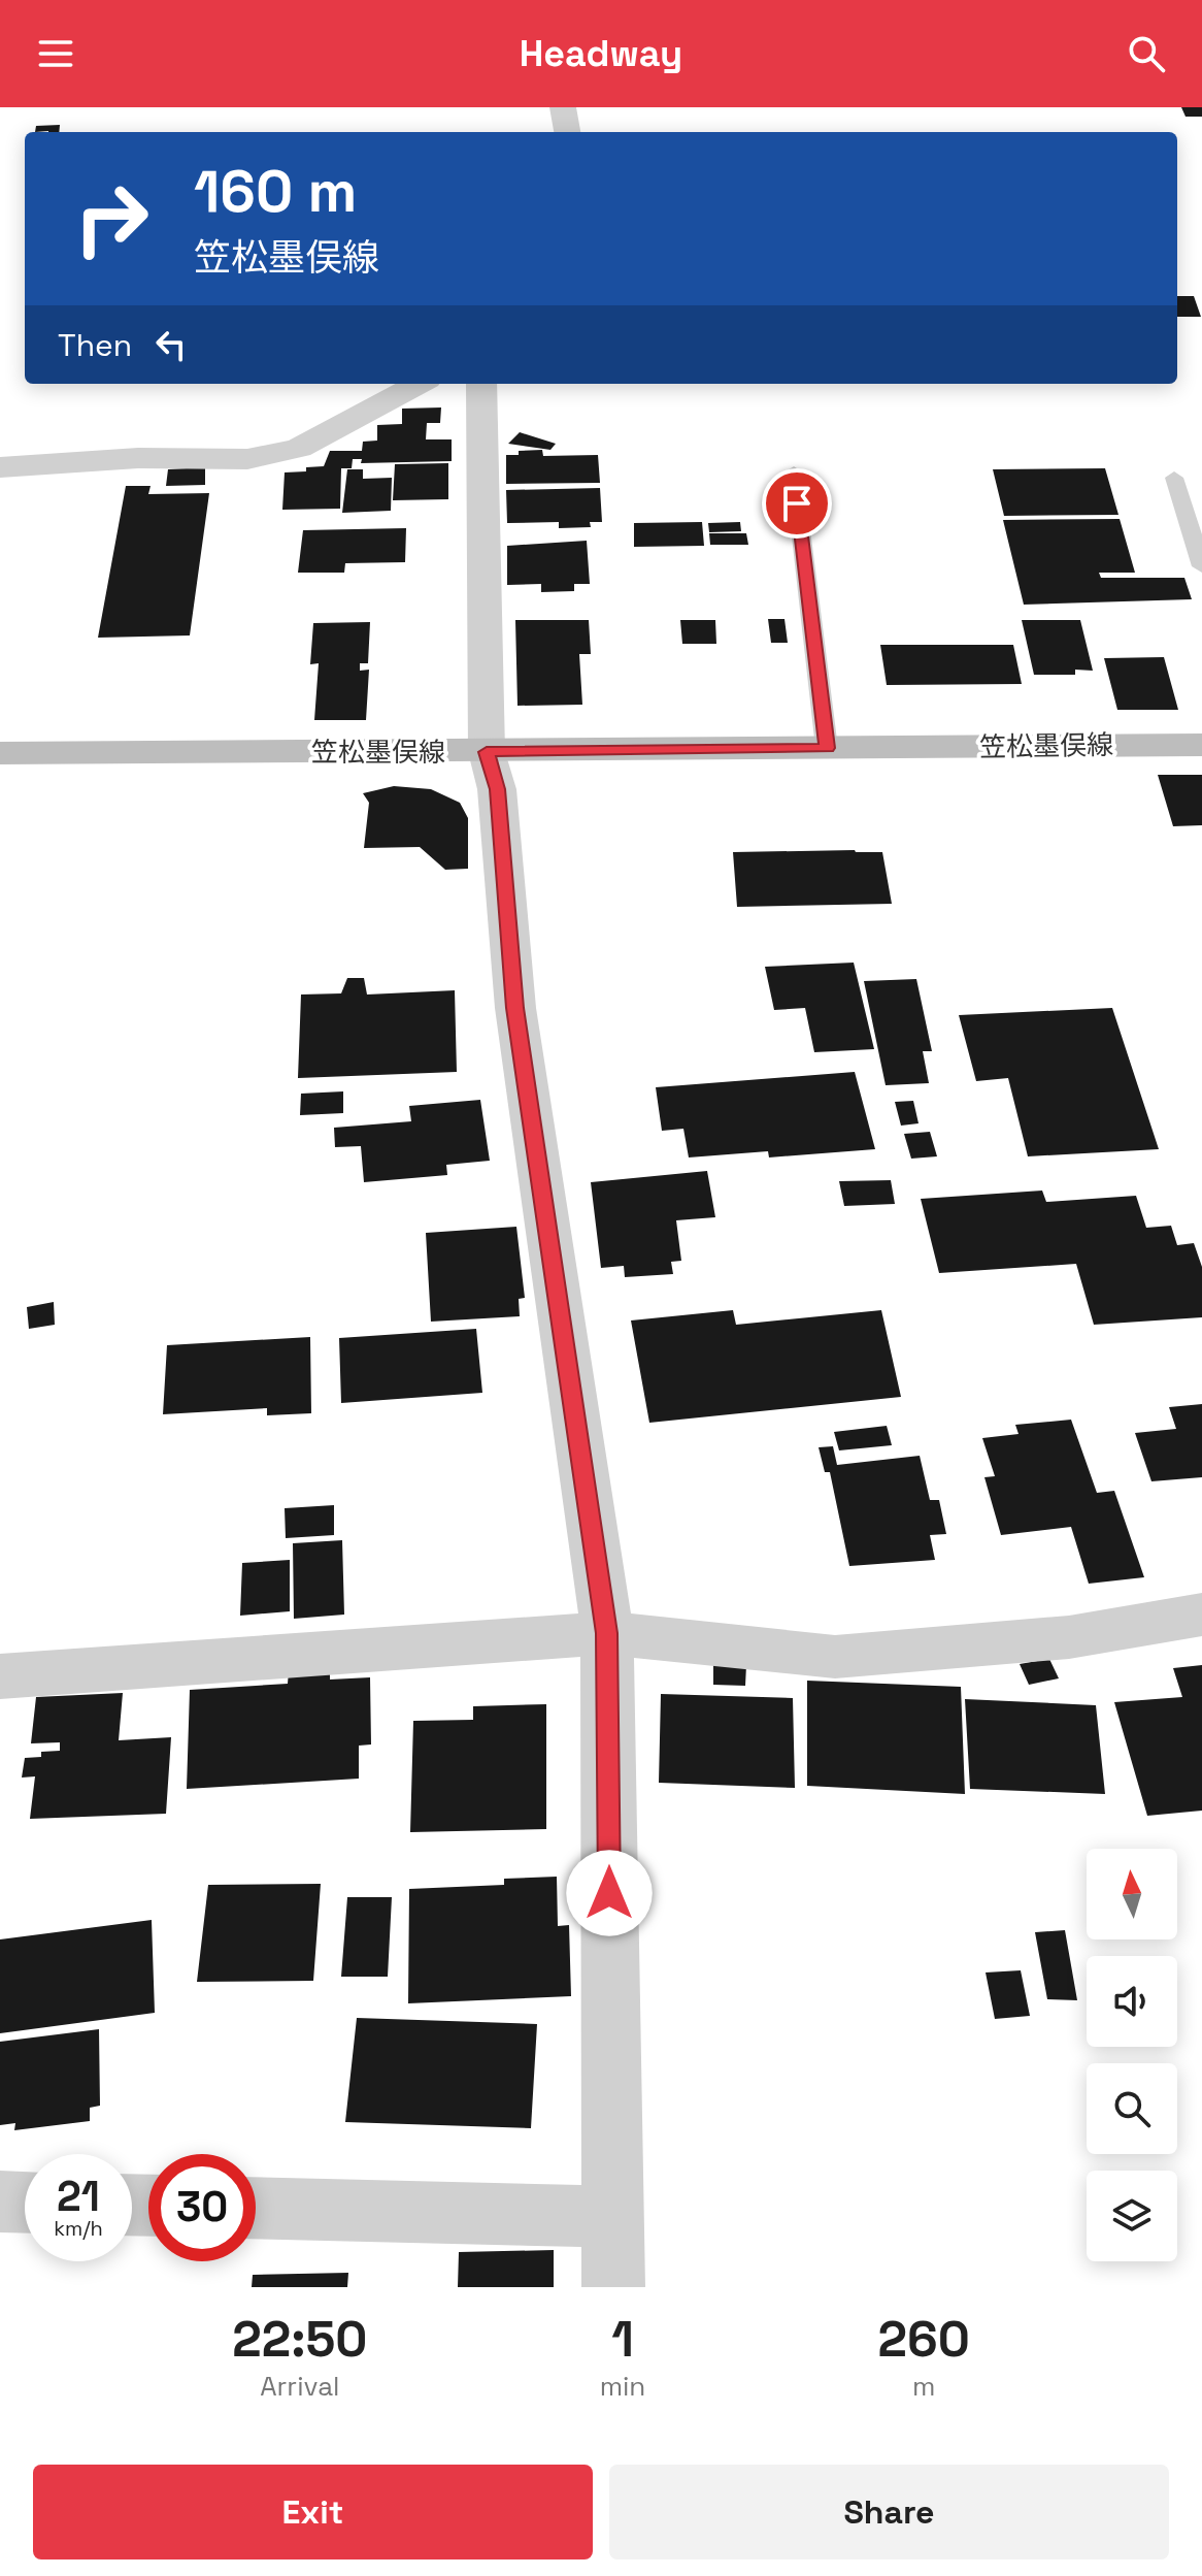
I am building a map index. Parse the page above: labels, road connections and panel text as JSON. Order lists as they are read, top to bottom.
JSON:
{
  "streets": {
    "main road": ["笠松墨俣線"]
  },
  "north": "top",
  "page": {
    "header": "Headway",
    "turn": ["160 m", "笠松墨俣線"],
    "then": "Then",
    "speed": "21 km/h",
    "limit": "30",
    "eta": [
      "22:50",
      "Arrival",
      "1",
      "min",
      "260",
      "m"
    ],
    "buttons": ["Exit", "Share"]
  }
}
